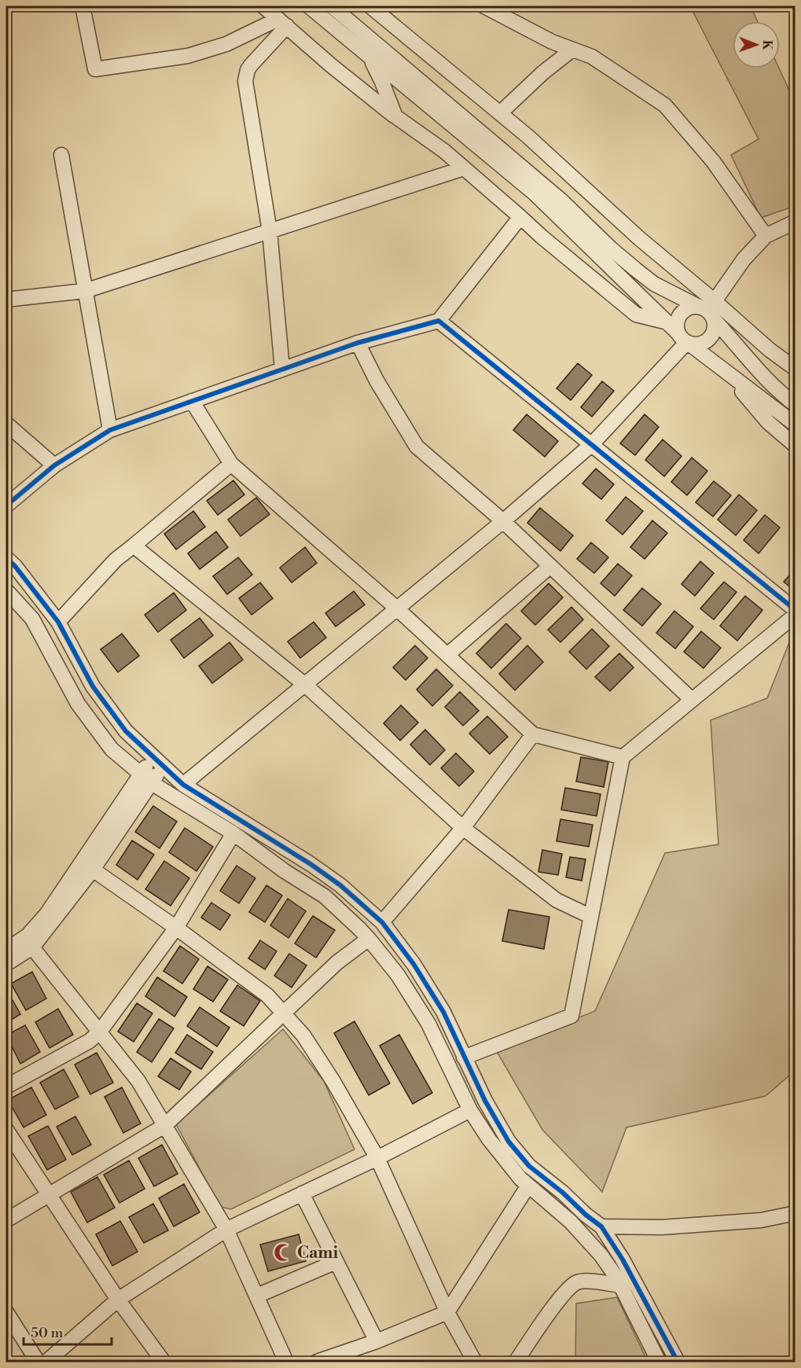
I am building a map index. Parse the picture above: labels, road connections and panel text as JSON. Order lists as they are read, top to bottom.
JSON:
{
  "places": {
    "mosque": ["Cami"]
  },
  "scale_bar": "50 m",
  "north": "right"
}
